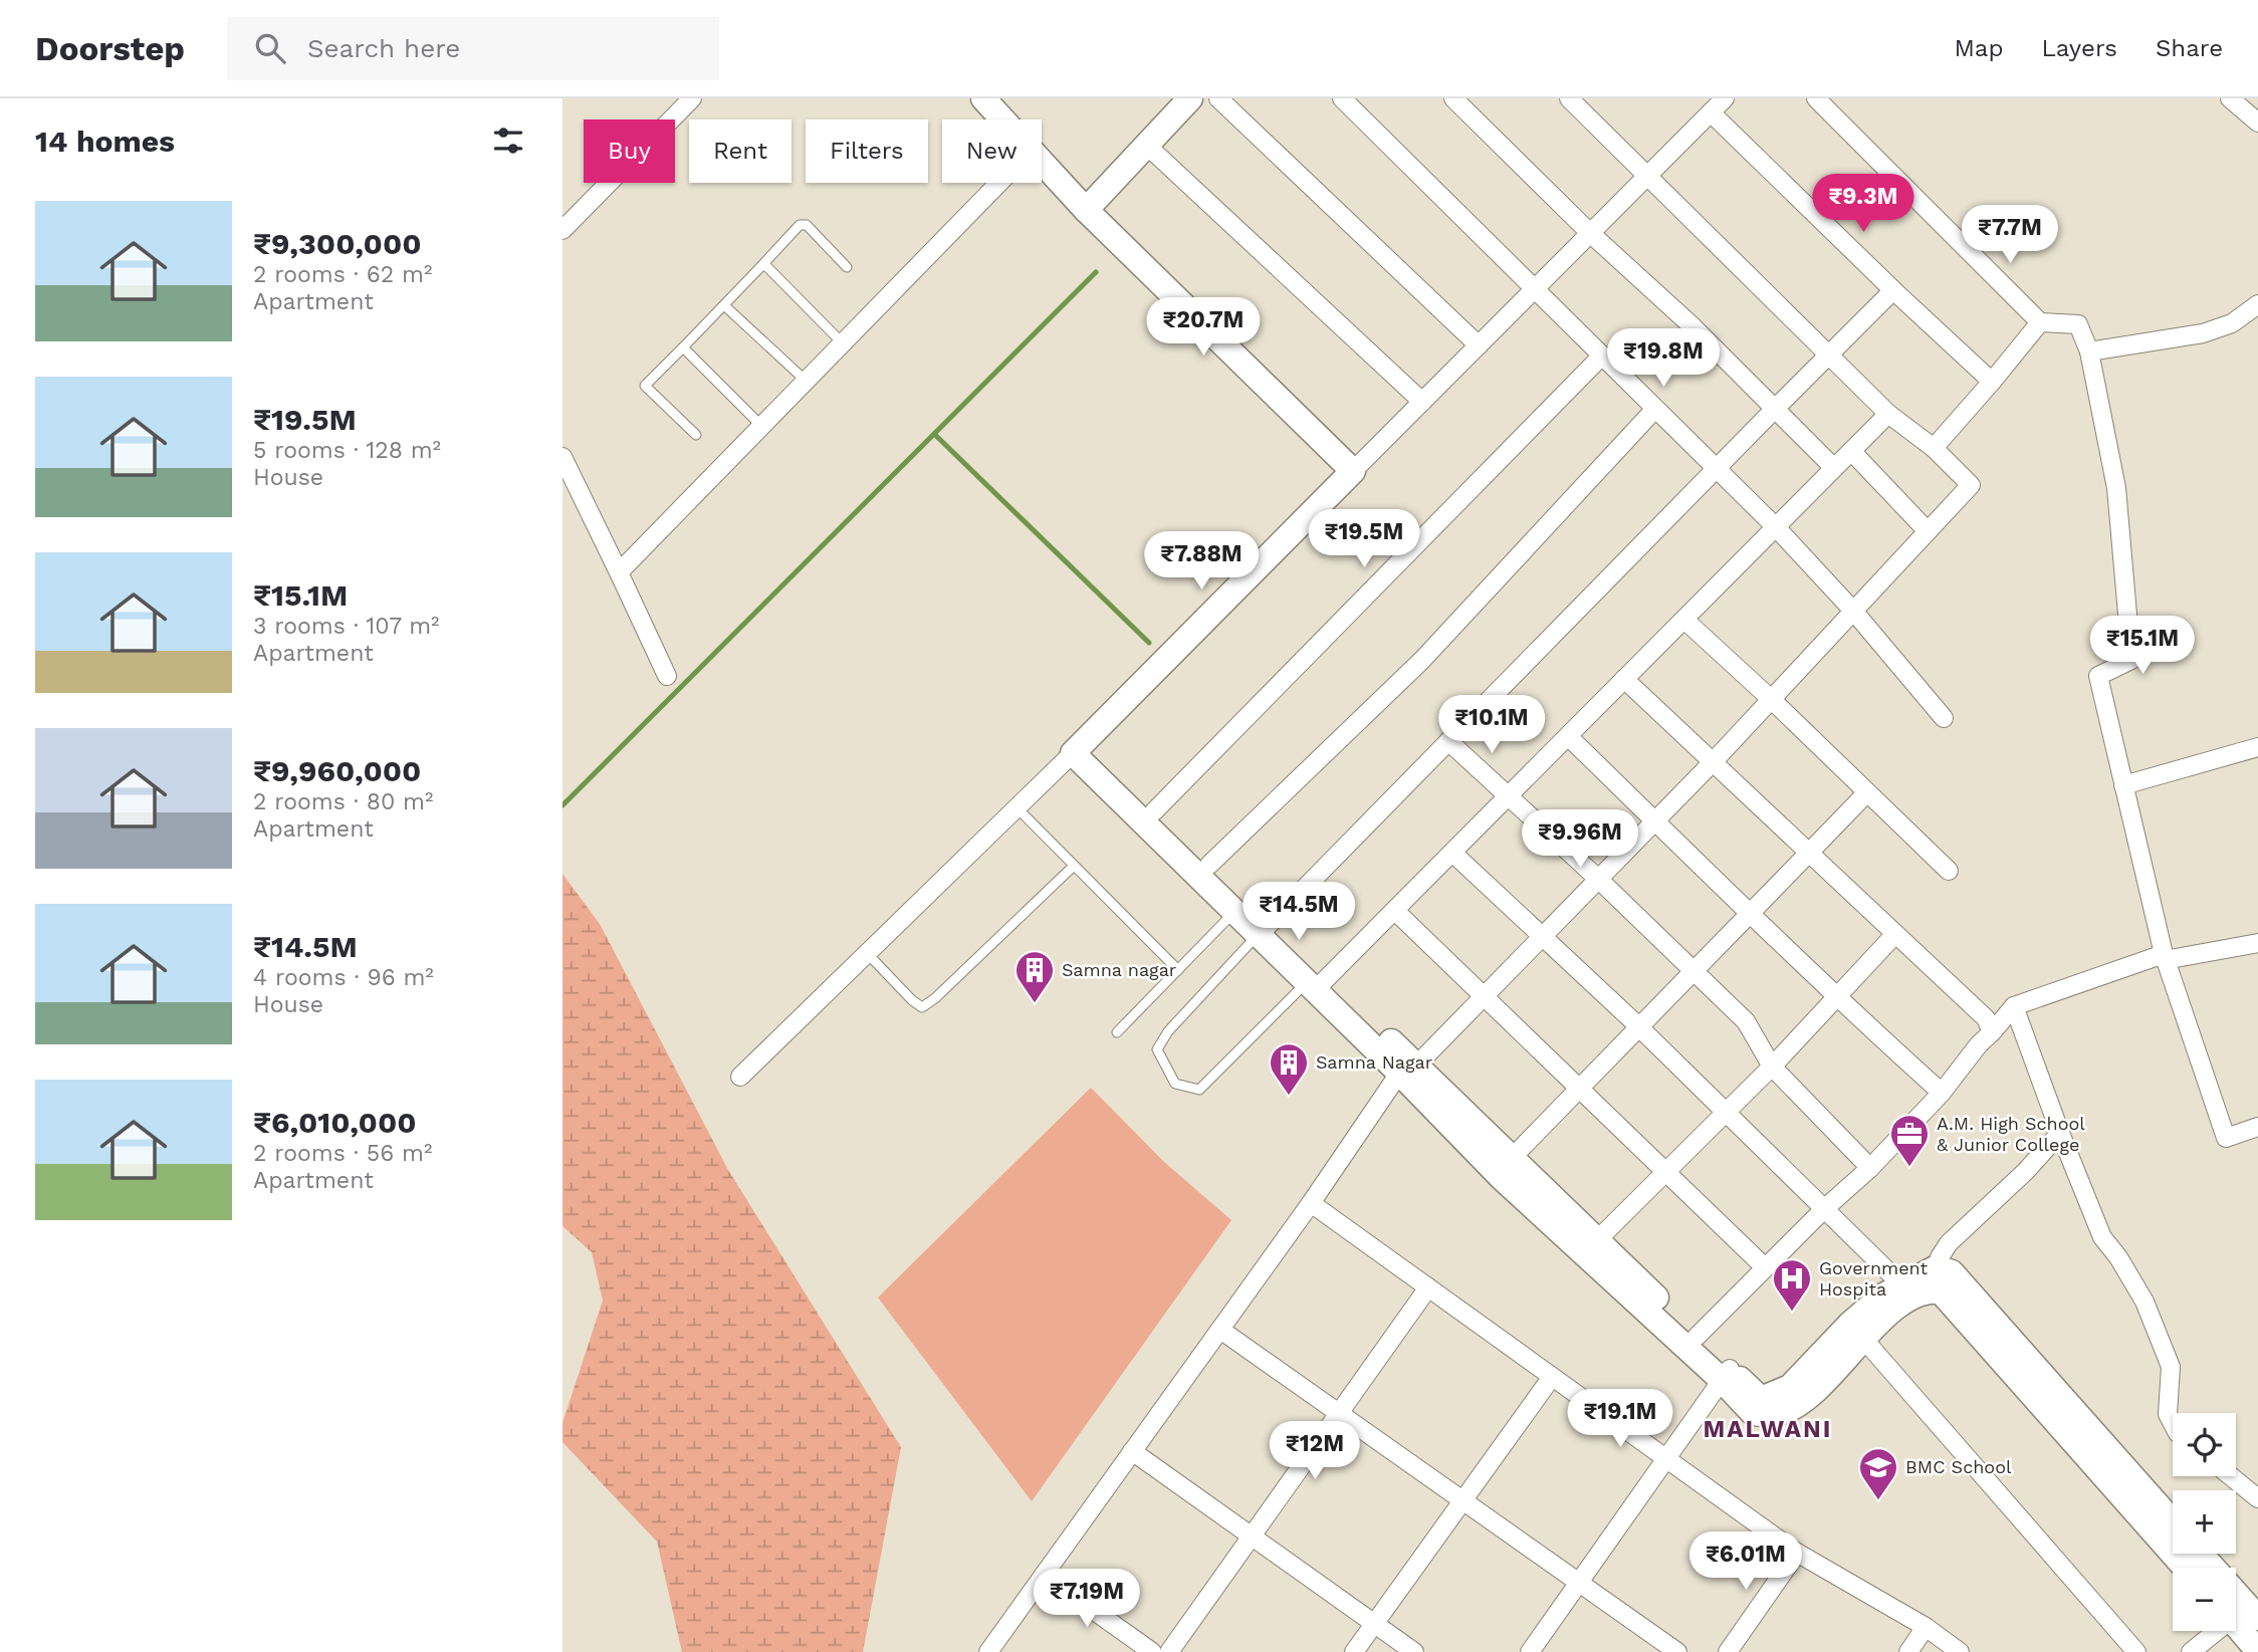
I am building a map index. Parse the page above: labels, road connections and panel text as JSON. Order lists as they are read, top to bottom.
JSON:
{
  "districts": ["MALWANI"],
  "places": {
    "building": ["Samna nagar", "Samna Nagar"],
    "office": ["A.M. High School & Junior College"],
    "hospital": ["Government Hospita"],
    "school or university": ["BMC School"]
  },
  "page": {
    "header": "Doorstep",
    "search": "Search here",
    "nav": ["Map", "Layers", "Share"],
    "heading": "14 homes",
    "chip": [
      "Buy",
      "Rent",
      "Filters",
      "New"
    ],
    "price": [
      "₹9.3M",
      "₹7.7M",
      "₹20.7M",
      "₹19.8M",
      "₹19.5M",
      "₹7.88M",
      "₹15.1M",
      "₹10.1M",
      "₹9.96M",
      "₹14.5M",
      "₹19.1M",
      "₹12M",
      "₹6.01M",
      "₹7.19M"
    ],
    "list": [
      {
        "name": "₹9,300,000",
        "note": "2 rooms · 62 m² · Apartment"
      },
      {
        "name": "₹19.5M",
        "note": "5 rooms · 128 m² · House"
      },
      {
        "name": "₹15.1M",
        "note": "3 rooms · 107 m² · Apartment"
      },
      {
        "name": "₹9,960,000",
        "note": "2 rooms · 80 m² · Apartment"
      },
      {
        "name": "₹14.5M",
        "note": "4 rooms · 96 m² · House"
      },
      {
        "name": "₹6,010,000",
        "note": "2 rooms · 56 m² · Apartment"
      }
    ],
    "map_buttons": ["+", "−"]
  }
}
